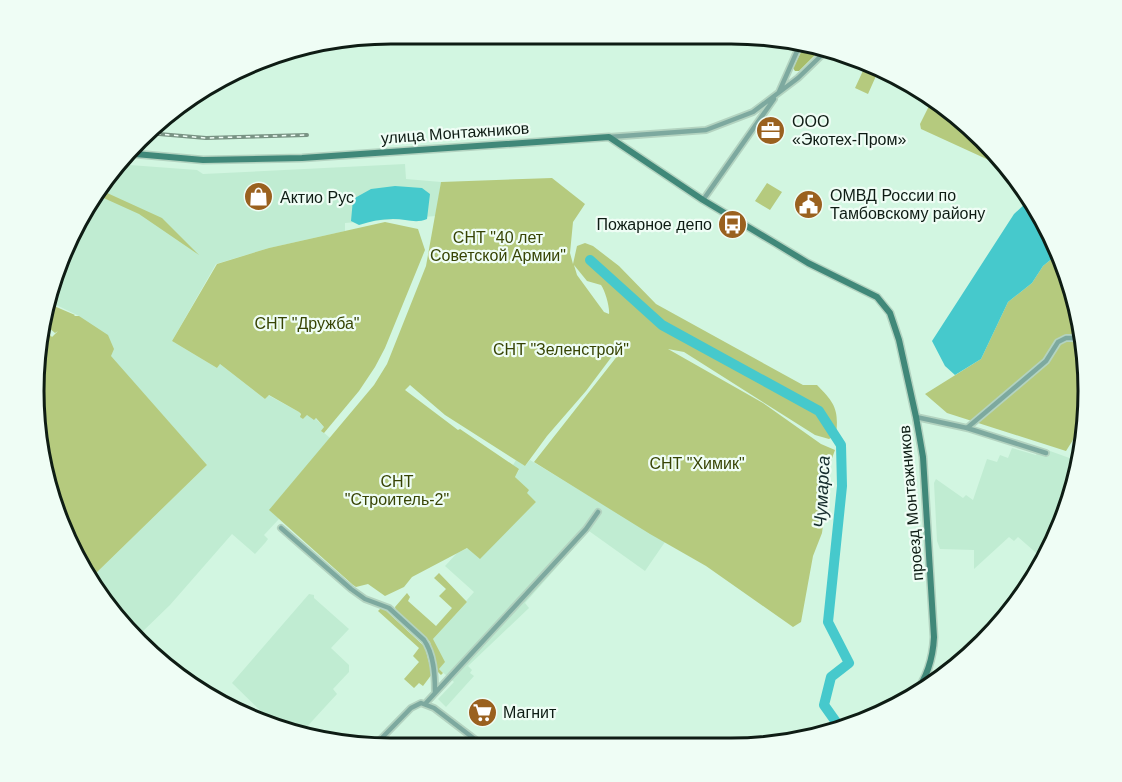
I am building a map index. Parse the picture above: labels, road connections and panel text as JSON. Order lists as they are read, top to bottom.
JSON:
{
  "streets": {
    "main road": ["улица Монтажников", "проезд Монтажников"]
  },
  "crossings": [
    ["улица Монтажников", "проезд Монтажников"]
  ],
  "water": ["Чумарса"],
  "parks": [
    "СНТ \"40 лет Советской Армии\"",
    "СНТ \"Дружба\"",
    "СНТ \"Зеленстрой\"",
    "СНТ \"Химик\"",
    "СНТ \"Строитель-2\""
  ],
  "places": {
    "office": ["ООО «Экотех-Пром»"],
    "shop": ["Актио Рус"],
    "public building": ["ОМВД России по Тамбовскому району"],
    "bus stop": ["Пожарное депо"],
    "supermarket": ["Магнит"]
  }
}
